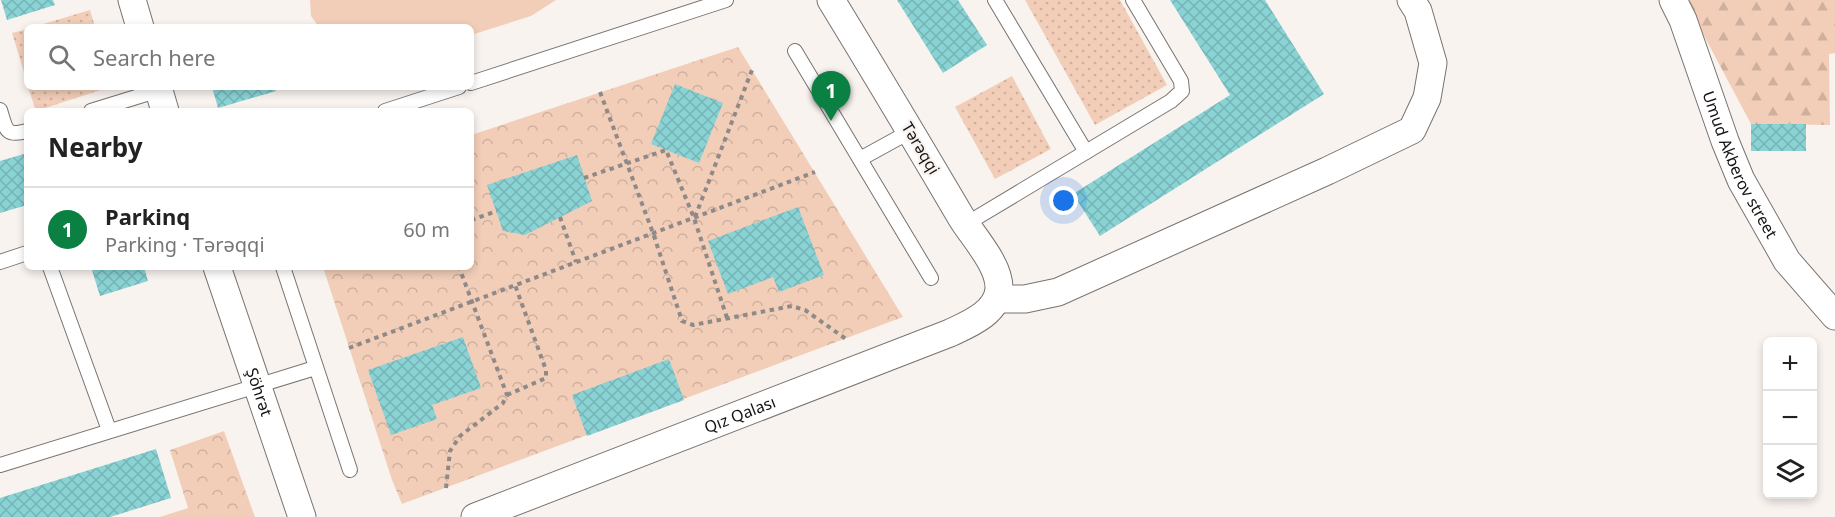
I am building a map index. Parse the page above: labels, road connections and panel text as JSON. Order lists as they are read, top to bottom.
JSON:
{
  "streets": {
    "street": [
      "Tərəqqi",
      "Umud Akberov street",
      "Şöhrət",
      "Qız Qalası"
    ]
  },
  "crossings": [
    ["Tərəqqi", "Qız Qalası"]
  ],
  "page": {
    "search": "Search here",
    "pins": "1",
    "heading": "Nearby",
    "list": [
      {
        "mark": "1",
        "name": "Parkinq",
        "note": "Parking · Tərəqqi",
        "value": "60 m"
      }
    ],
    "map_buttons": ["+", "−"]
  }
}
